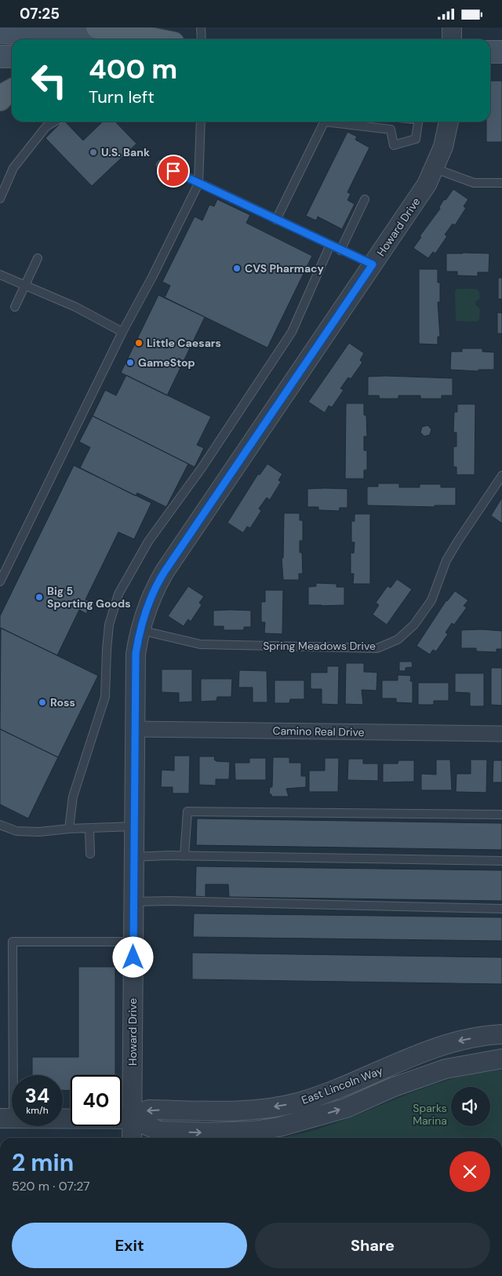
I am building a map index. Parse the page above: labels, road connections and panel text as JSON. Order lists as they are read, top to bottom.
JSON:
{
  "streets": {
    "street": ["Howard Drive", "Camino Real Drive", "East Lincoln Way"],
    "lane": ["Spring Meadows Drive"]
  },
  "crossings": [
    ["Howard Drive", "Spring Meadows Drive"],
    ["Howard Drive", "Camino Real Drive"],
    ["Howard Drive", "East Lincoln Way"]
  ],
  "parks": ["Sparks Marina"],
  "places": [
    "U.S. Bank",
    "CVS Pharmacy",
    "Little Caesars",
    "GameStop",
    "Big 5 Sporting Goods",
    "Ross"
  ],
  "page": {
    "status": "07:25",
    "turn": ["400 m", "Turn left"],
    "speed": "34 km/h",
    "limit": "40",
    "heading": ["2 min", "520 m · 07:27"],
    "buttons": ["Exit", "Share"]
  }
}
